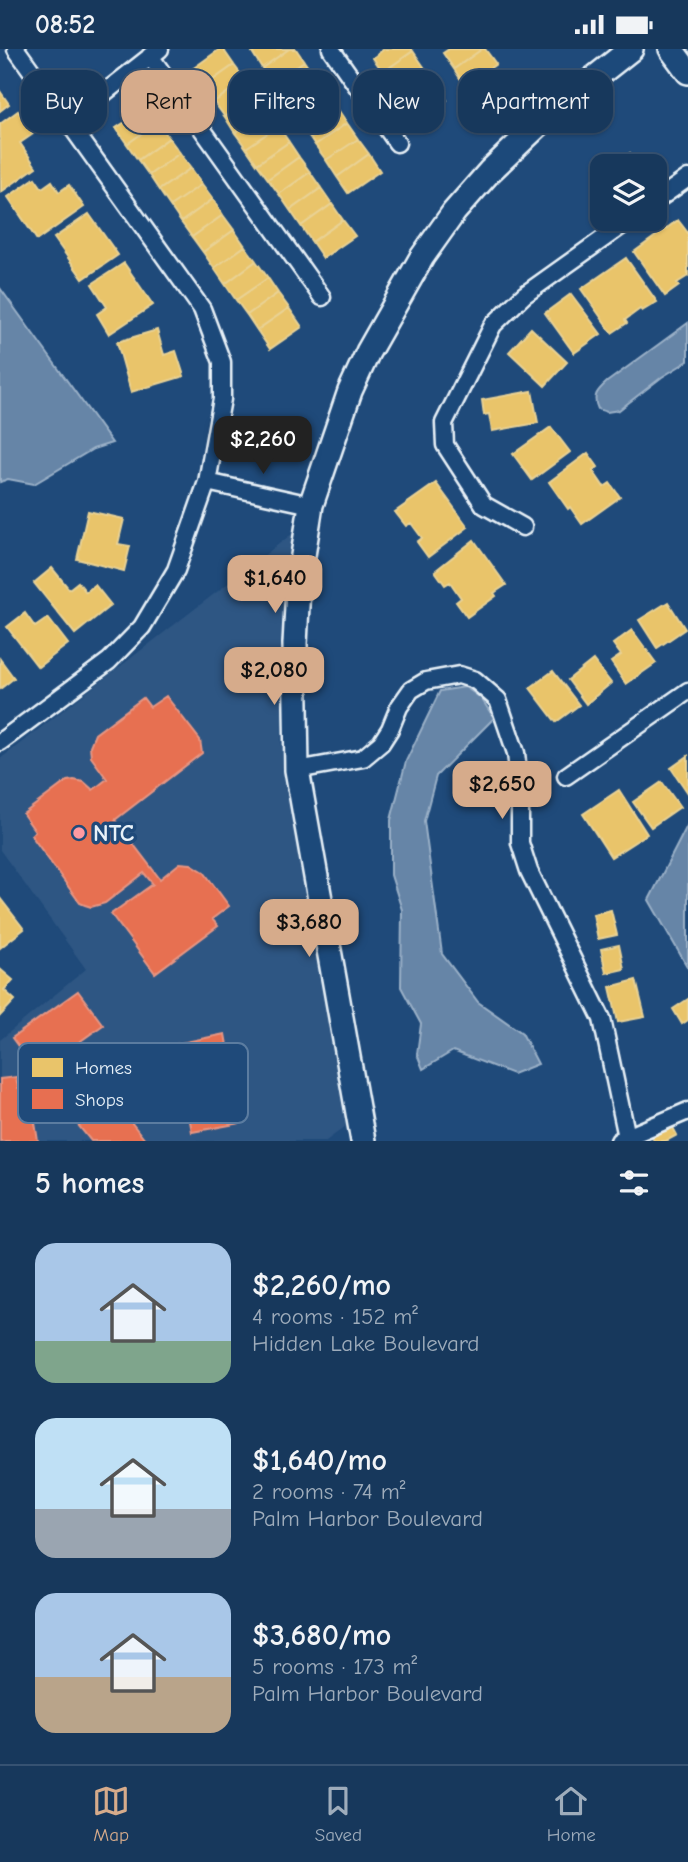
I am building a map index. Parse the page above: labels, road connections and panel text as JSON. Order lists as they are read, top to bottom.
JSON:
{
  "places": ["NTC"],
  "legend": ["Homes", "Shops"],
  "page": {
    "status": "08:52",
    "chip": [
      "Buy",
      "Rent",
      "Filters",
      "New",
      "Apartment"
    ],
    "price": [
      "$2,260",
      "$1,640",
      "$2,080",
      "$2,650",
      "$3,680"
    ],
    "heading": "5 homes",
    "list": [
      {
        "name": "$2,260/mo",
        "note": "4 rooms · 152 m² · Hidden Lake Boulevard"
      },
      {
        "name": "$1,640/mo",
        "note": "2 rooms · 74 m² · Palm Harbor Boulevard"
      },
      {
        "name": "$3,680/mo",
        "note": "5 rooms · 173 m² · Palm Harbor Boulevard"
      }
    ],
    "tabs": ["Map", "Saved", "Home"]
  }
}
